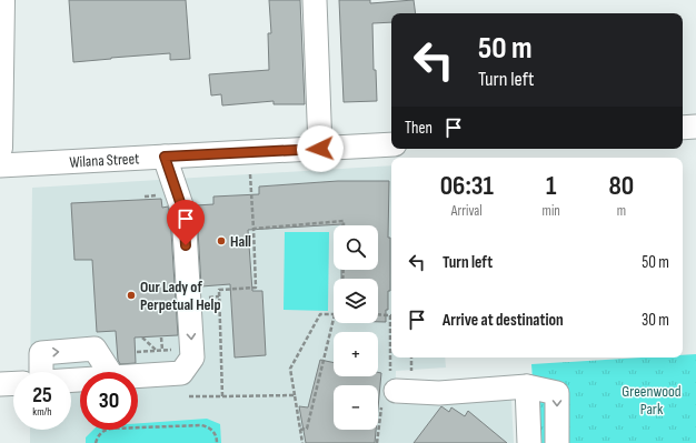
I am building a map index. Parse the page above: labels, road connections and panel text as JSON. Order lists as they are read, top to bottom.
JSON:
{
  "streets": {
    "street": ["Wilana Street"]
  },
  "parks": ["Greenwood Park"],
  "places": ["Hall", "Our Lady of Perpetual Help"],
  "page": {
    "turn": ["50 m", "Turn left"],
    "then": "Then",
    "eta": [
      "06:31",
      "Arrival",
      "1",
      "min",
      "80",
      "m"
    ],
    "map_buttons": ["+", "−"],
    "list": [
      {
        "name": "Turn left",
        "value": "50 m"
      },
      {
        "name": "Arrive at destination",
        "value": "30 m"
      }
    ],
    "speed": "25 km/h",
    "limit": "30"
  }
}
